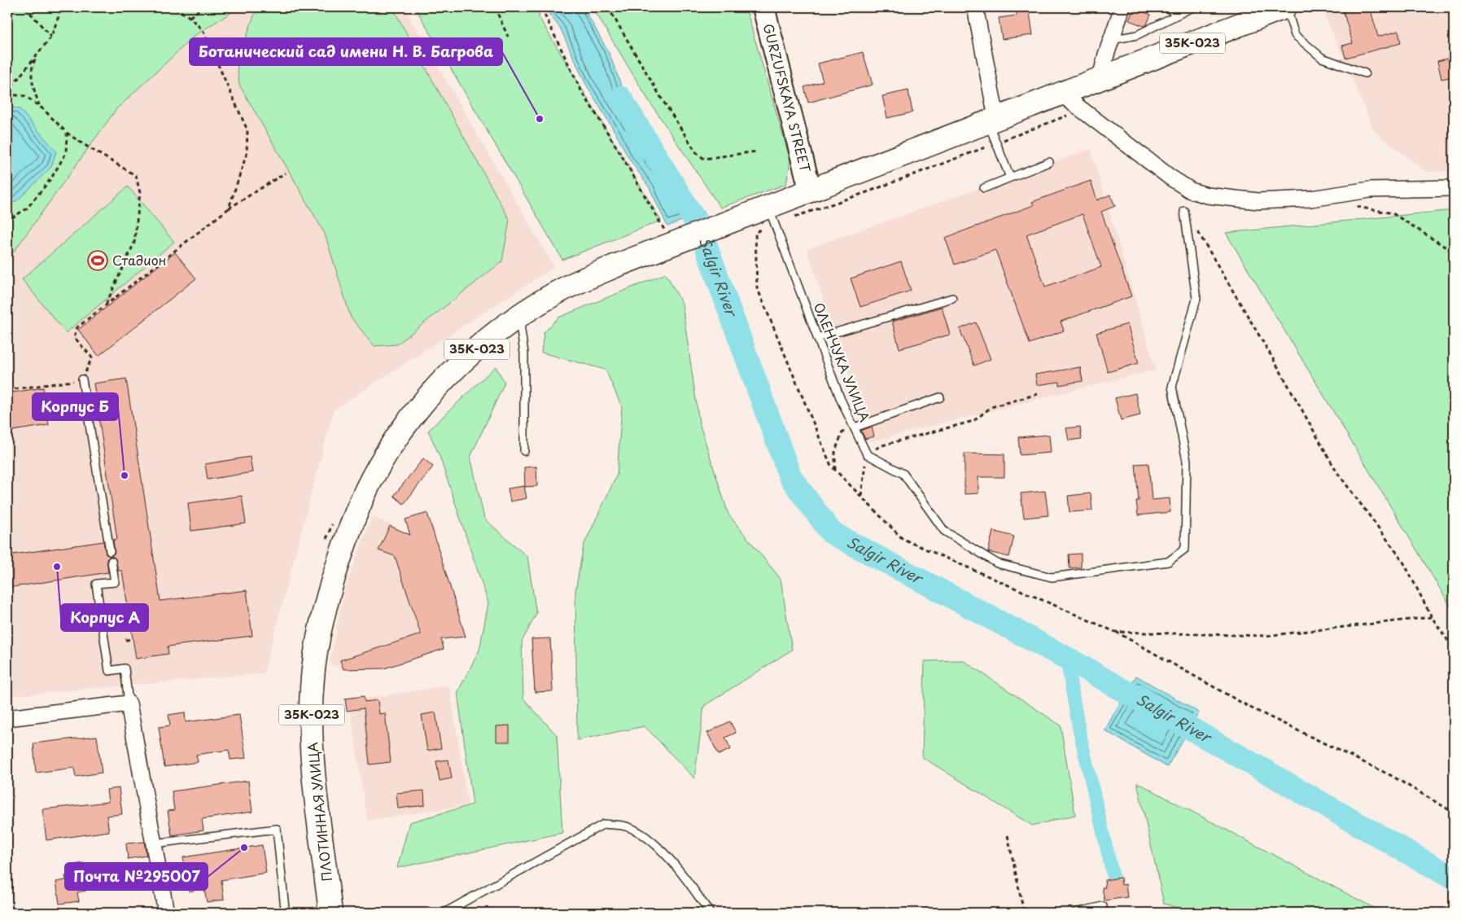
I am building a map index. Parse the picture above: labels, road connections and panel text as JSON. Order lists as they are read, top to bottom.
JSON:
{
  "streets": {
    "main road": ["35К-023", "GURZUFSKAYA STREET", "ПЛОТИННАЯ УЛИЦА"],
    "lane": ["ОЛЕНЧУКА УЛИЦА"]
  },
  "crossings": [
    ["35К-023", "GURZUFSKAYA STREET"],
    ["35К-023", "ОЛЕНЧУКА УЛИЦА"],
    ["35К-023", "ПЛОТИННАЯ УЛИЦА"]
  ],
  "water": ["Salgir River"],
  "places": {
    "other": [
      "Ботанический сад имени Н. В. Багрова",
      "Корпус Б",
      "Корпус А",
      "Почта №295007"
    ],
    "sports": ["Стадион"]
  }
}
